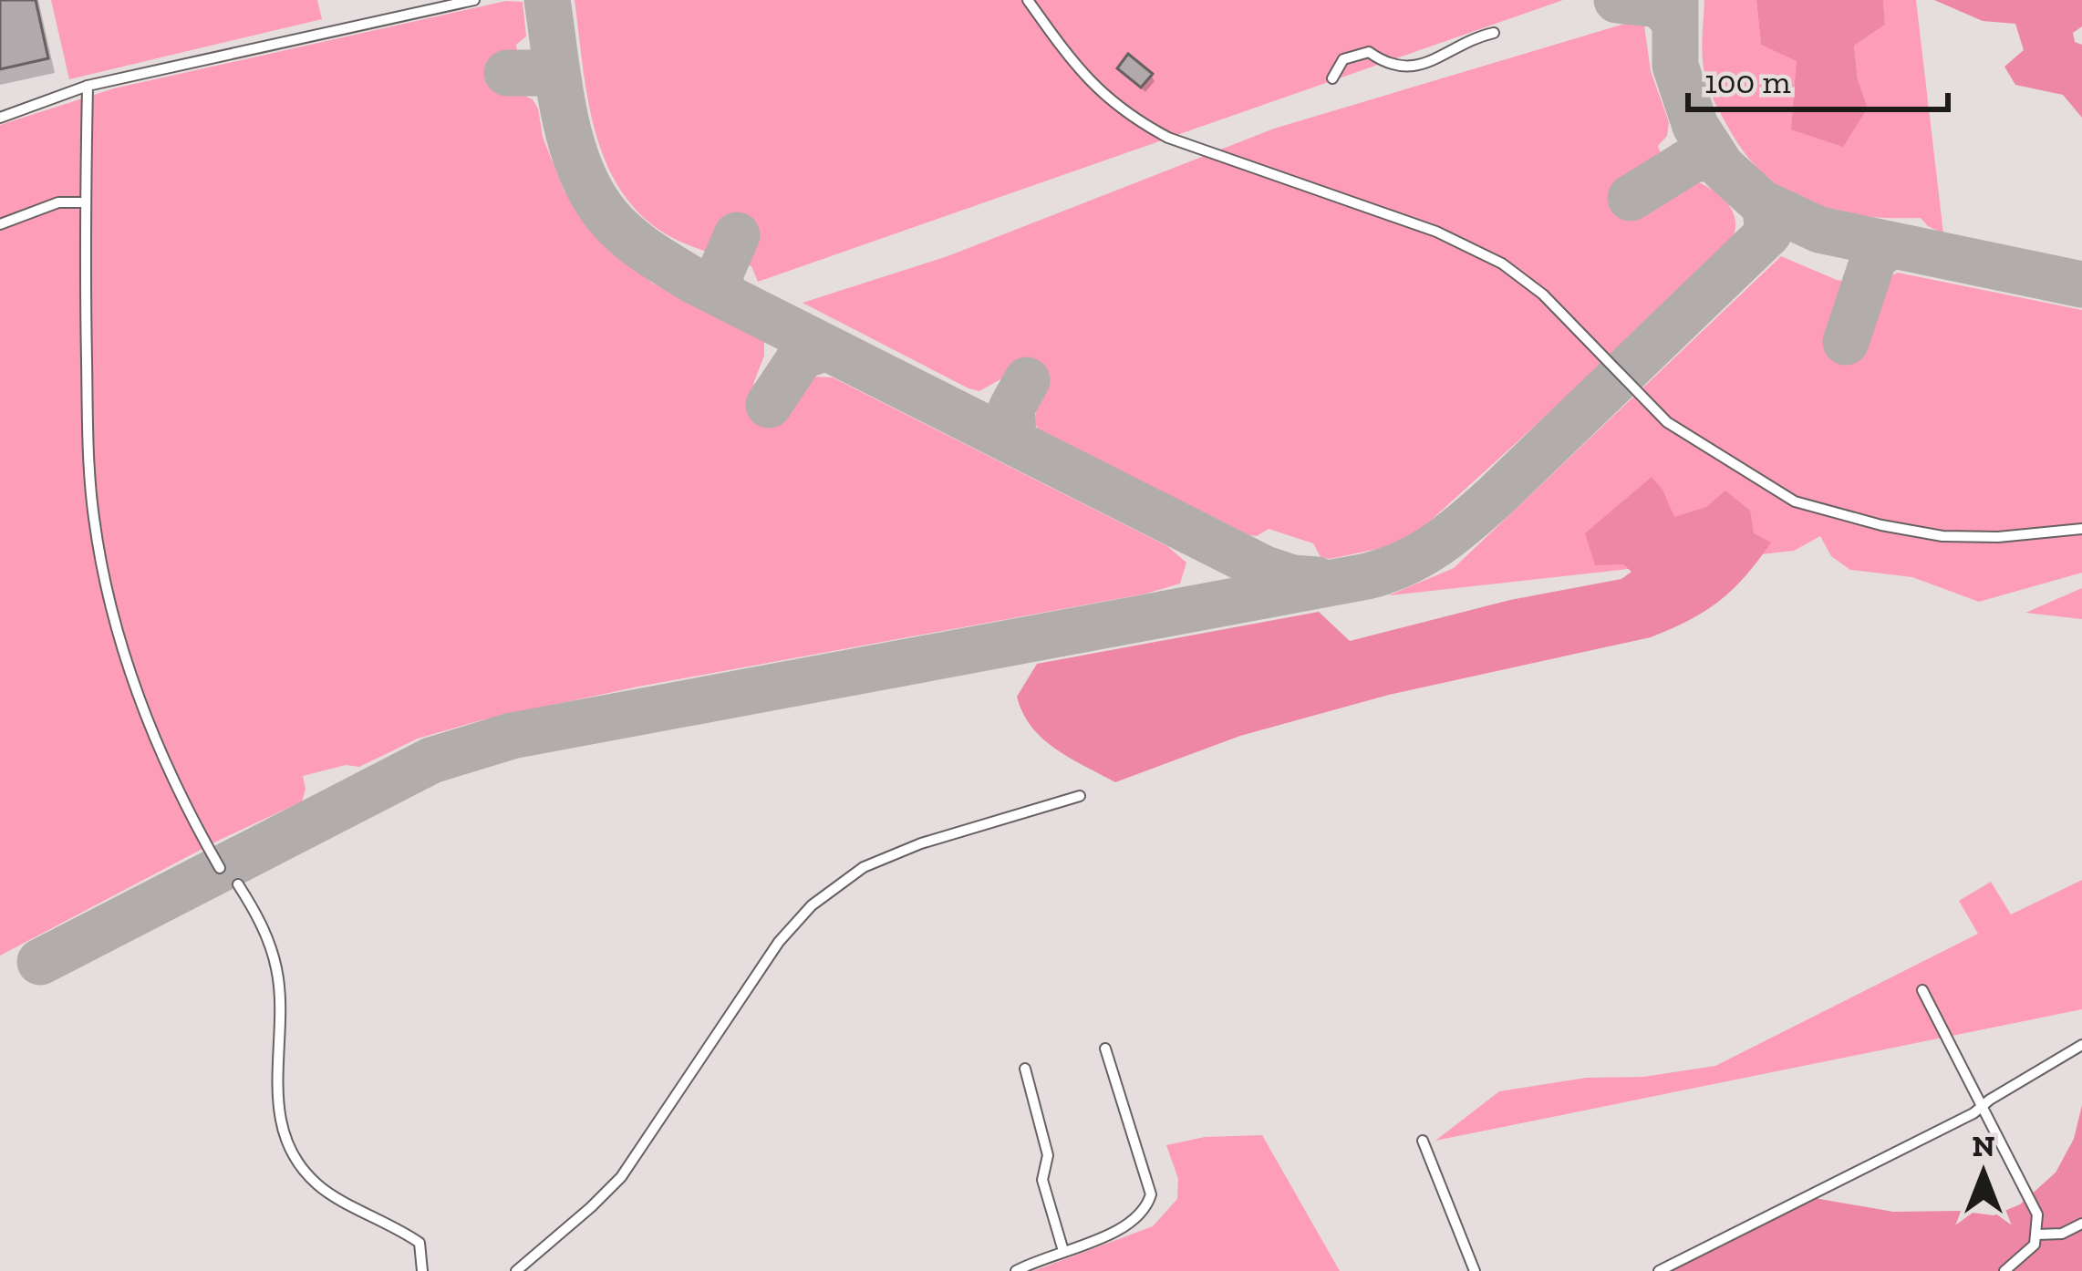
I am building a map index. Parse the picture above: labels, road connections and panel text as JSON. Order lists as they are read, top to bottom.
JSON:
{
  "scale_bar": "100 m",
  "north": "top"
}
